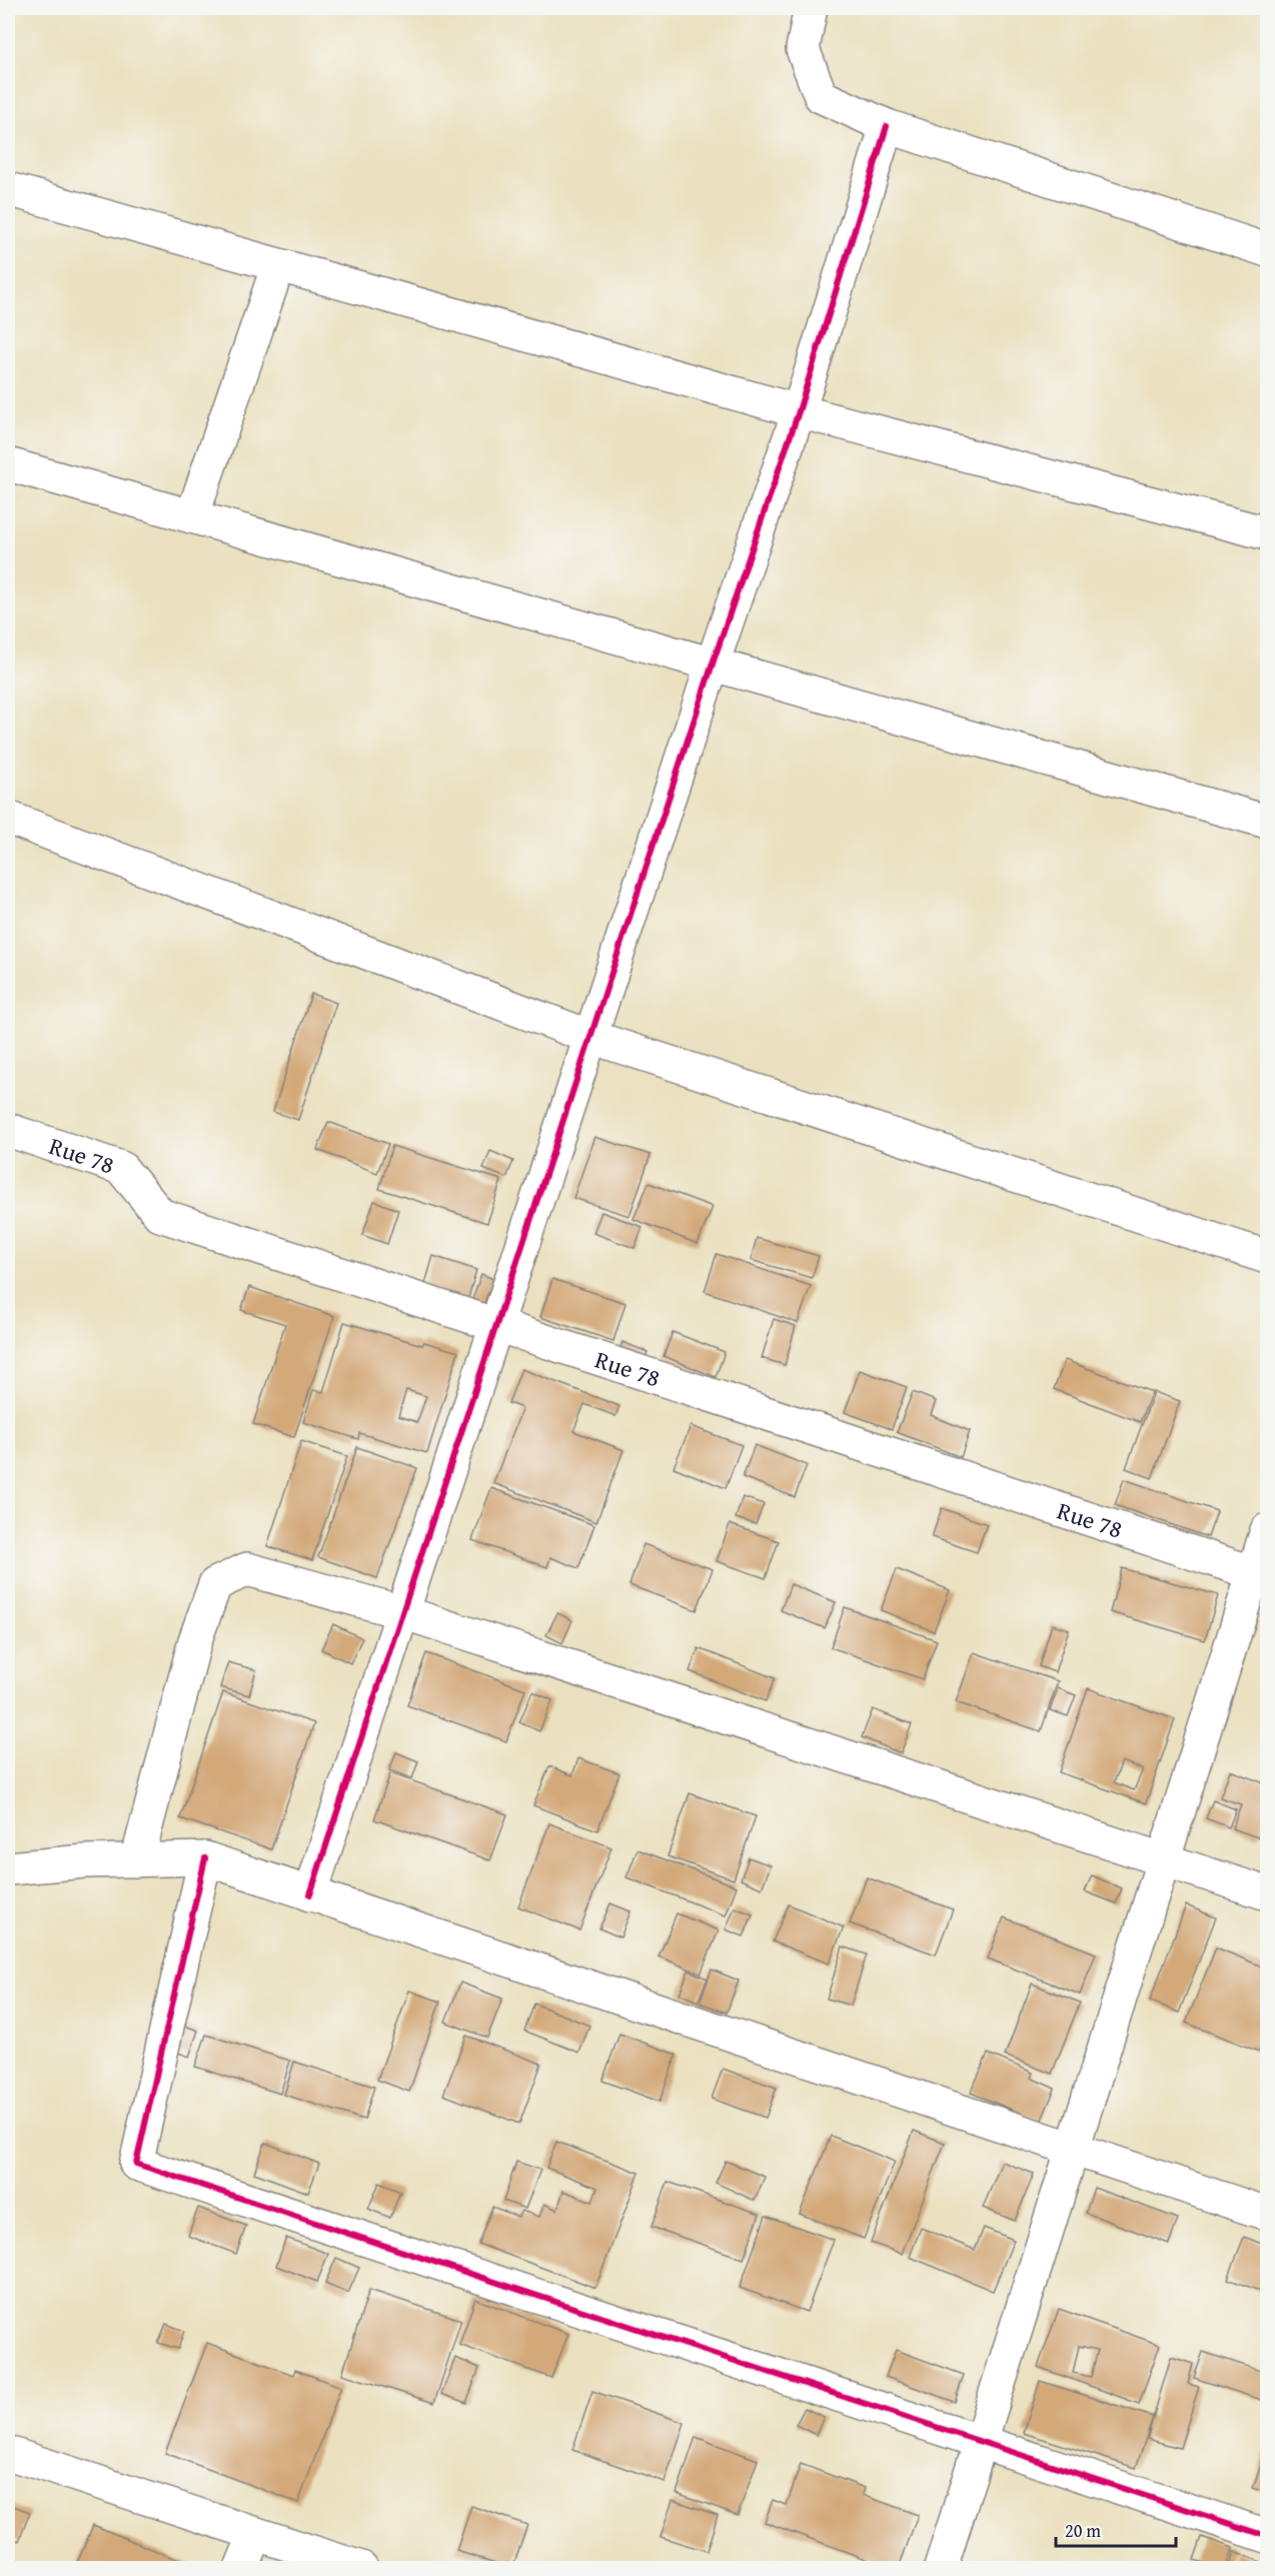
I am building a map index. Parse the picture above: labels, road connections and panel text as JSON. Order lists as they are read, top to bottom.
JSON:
{
  "streets": {
    "street": ["Rue 78"]
  },
  "scale_bar": "20 m"
}
